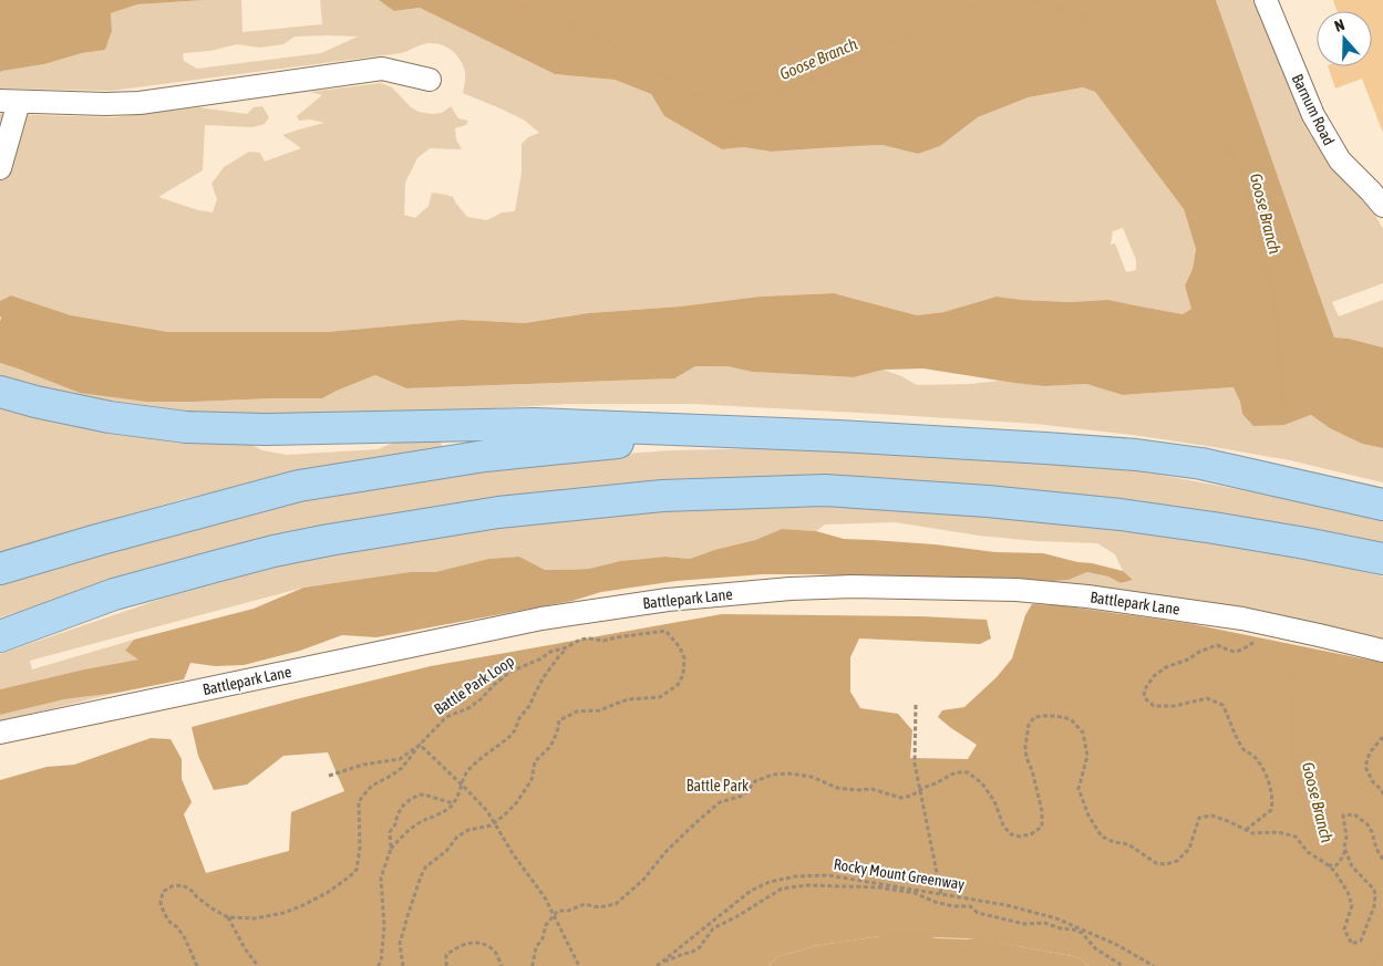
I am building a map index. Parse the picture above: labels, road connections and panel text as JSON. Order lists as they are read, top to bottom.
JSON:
{
  "streets": {
    "street": ["Barnum Road", "Battlepark Lane"],
    "path": ["Battle Park Loop", "Rocky Mount Greenway"]
  },
  "water": ["Goose Branch"],
  "parks": ["Battle Park"],
  "north": "top"
}
